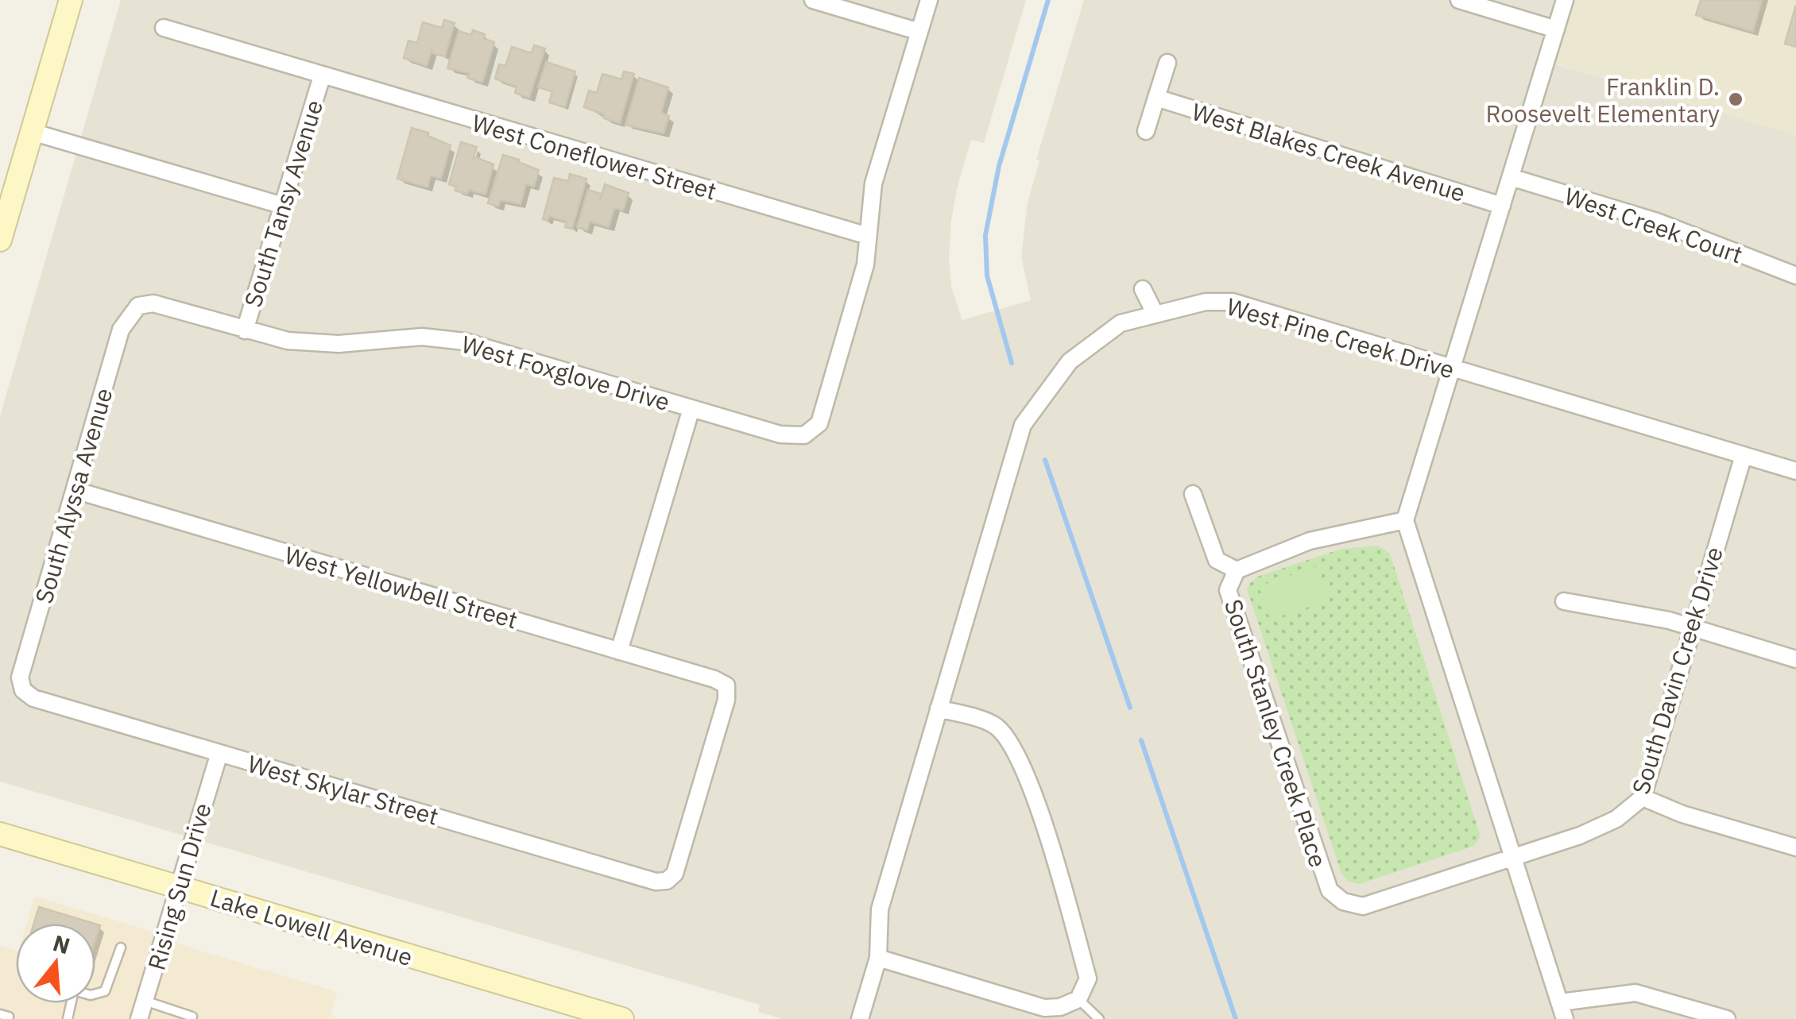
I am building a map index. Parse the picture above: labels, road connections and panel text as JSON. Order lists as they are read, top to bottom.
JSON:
{
  "streets": {
    "main road": ["Lake Lowell Avenue"],
    "street": [
      "West Blakes Creek Avenue",
      "West Coneflower Street",
      "South Tansy Avenue",
      "West Creek Court",
      "West Pine Creek Drive",
      "West Foxglove Drive",
      "South Alyssa Avenue",
      "West Yellowbell Street",
      "South Davin Creek Drive",
      "South Stanley Creek Place",
      "West Skylar Street",
      "Rising Sun Drive"
    ]
  },
  "crossings": [
    ["West Coneflower Street", "South Tansy Avenue"],
    ["West Coneflower Street", "West Foxglove Drive"],
    ["South Tansy Avenue", "West Foxglove Drive"],
    ["West Pine Creek Drive", "South Davin Creek Drive"],
    ["West Foxglove Drive", "South Alyssa Avenue"],
    ["South Alyssa Avenue", "West Yellowbell Street"],
    ["South Alyssa Avenue", "West Skylar Street"],
    ["West Yellowbell Street", "West Skylar Street"],
    ["South Davin Creek Drive", "South Stanley Creek Place"],
    ["West Skylar Street", "Rising Sun Drive"],
    ["Rising Sun Drive", "Lake Lowell Avenue"]
  ],
  "places": ["Franklin D. Roosevelt Elementary"],
  "north": "top"
}
